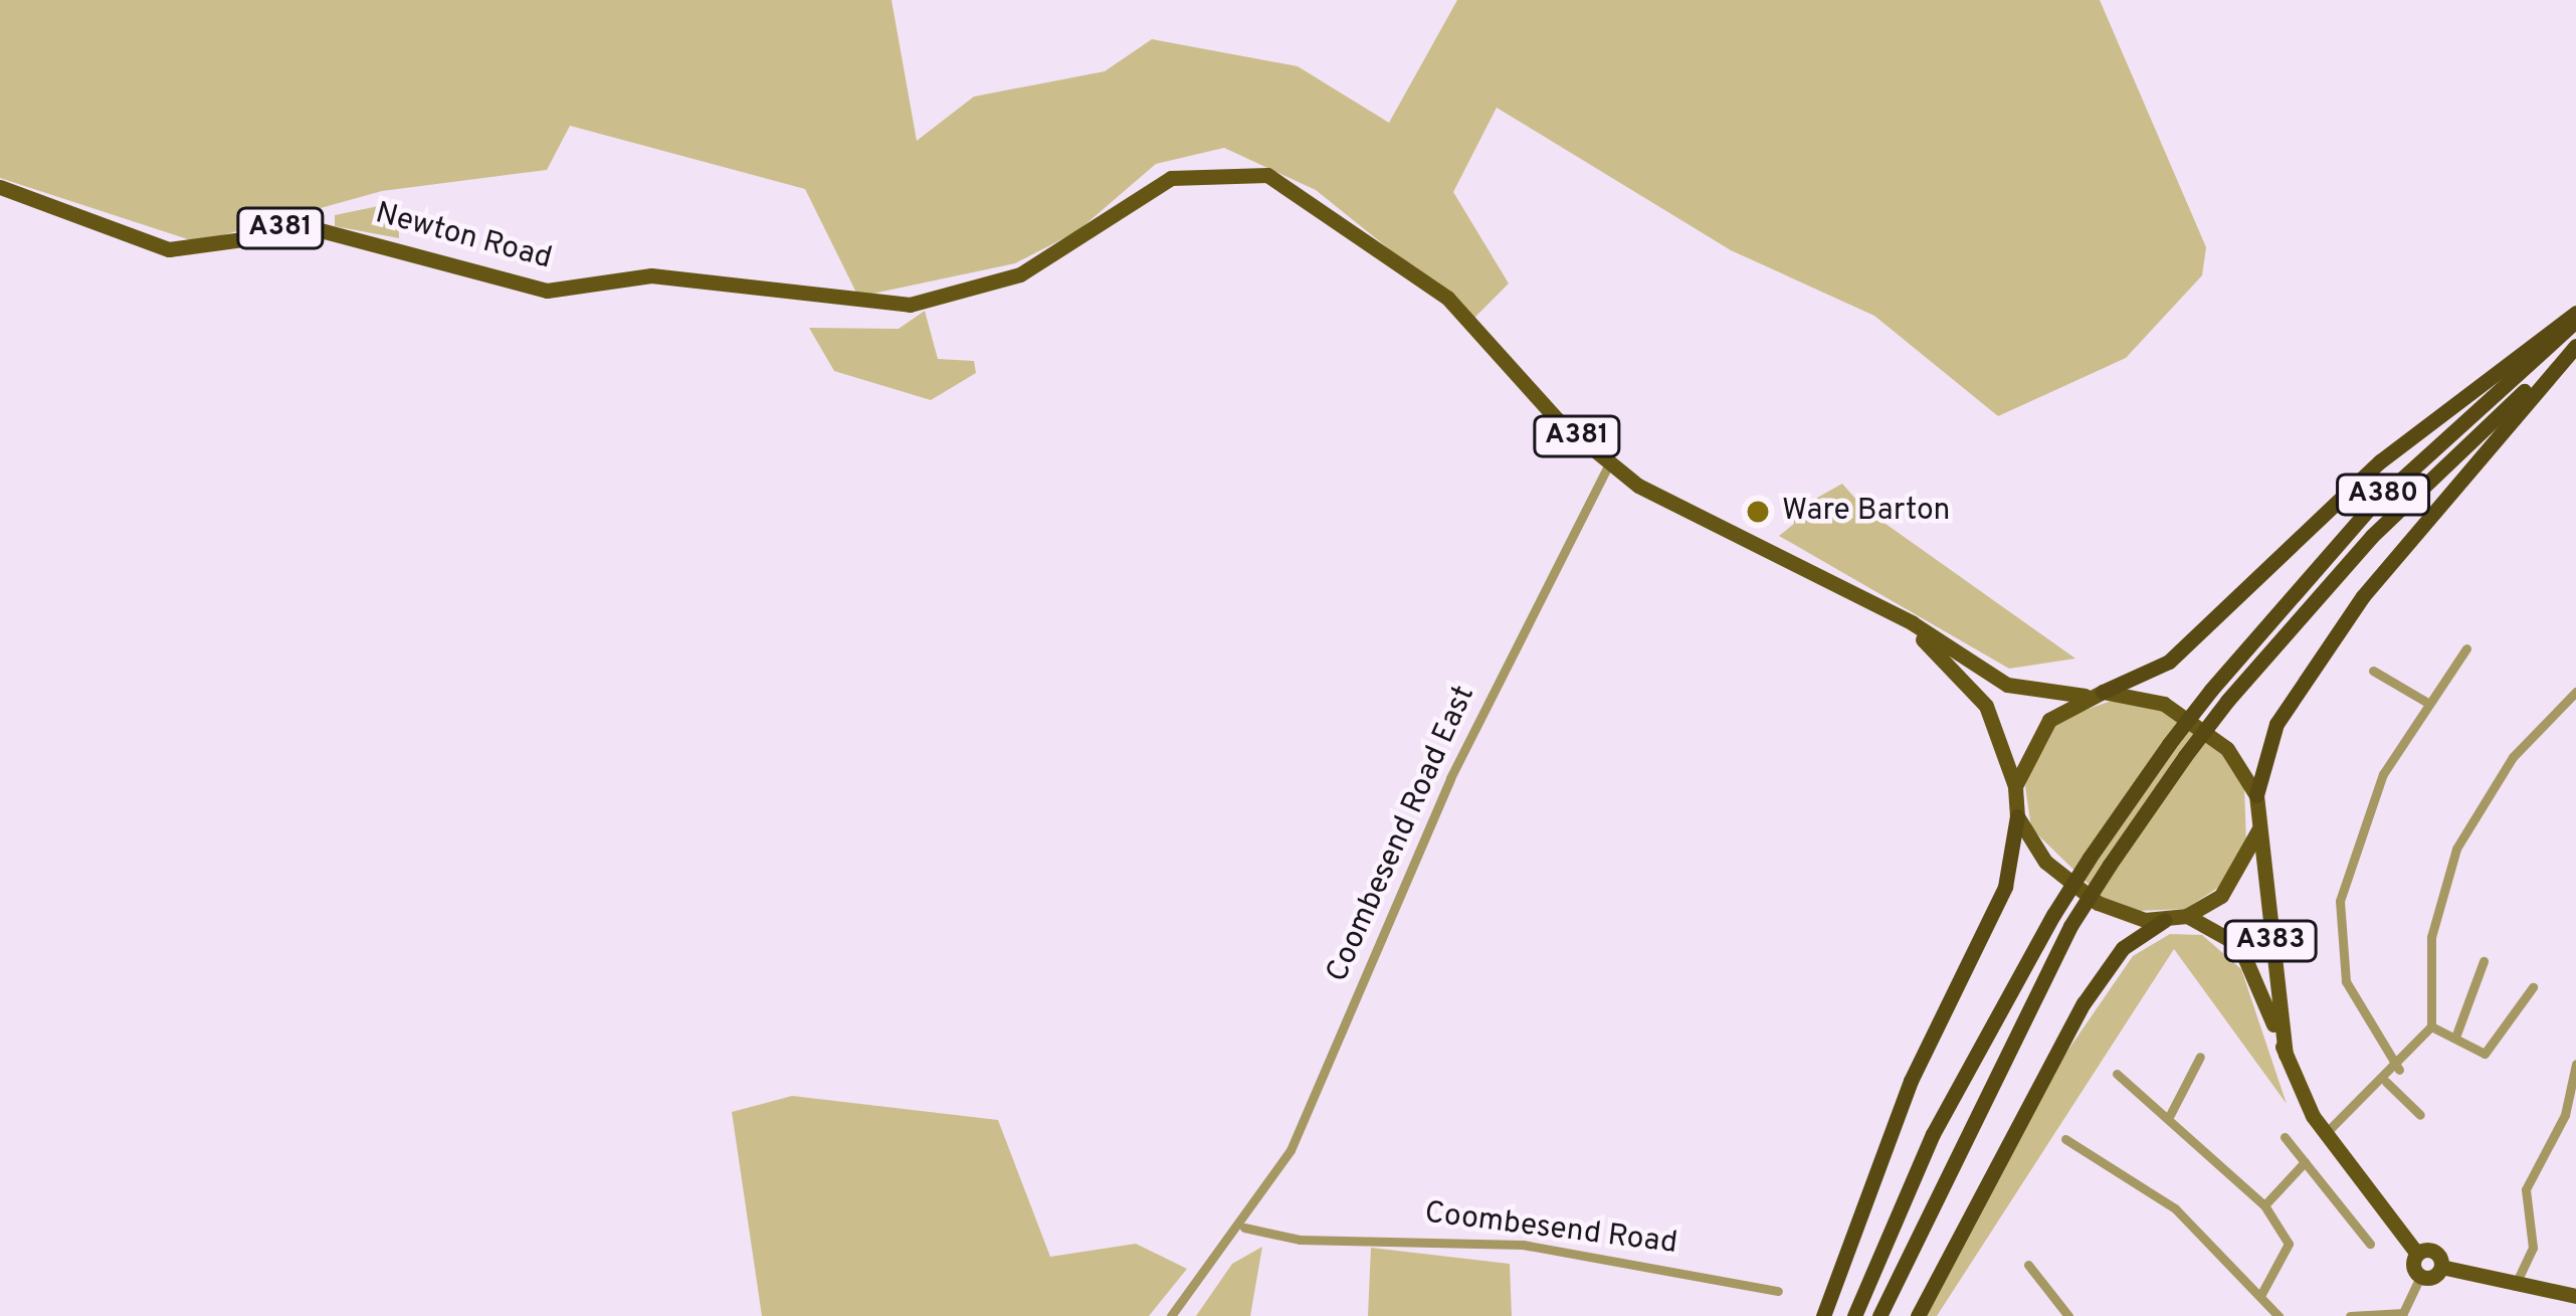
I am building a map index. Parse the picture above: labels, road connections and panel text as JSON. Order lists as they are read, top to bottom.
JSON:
{
  "streets": {
    "highway": ["A380"],
    "main road": ["A381", "Newton Road", "A383"],
    "street": ["Coombesend Road East", "Coombesend Road"]
  },
  "crossings": [
    ["A381", "Newton Road"],
    ["A381", "A380"],
    ["A381", "Coombesend Road East"],
    ["A381", "A383"],
    ["Newton Road", "Coombesend Road East"],
    ["A380", "A383"],
    ["Coombesend Road East", "Coombesend Road"]
  ],
  "places": ["Ware Barton"]
}
